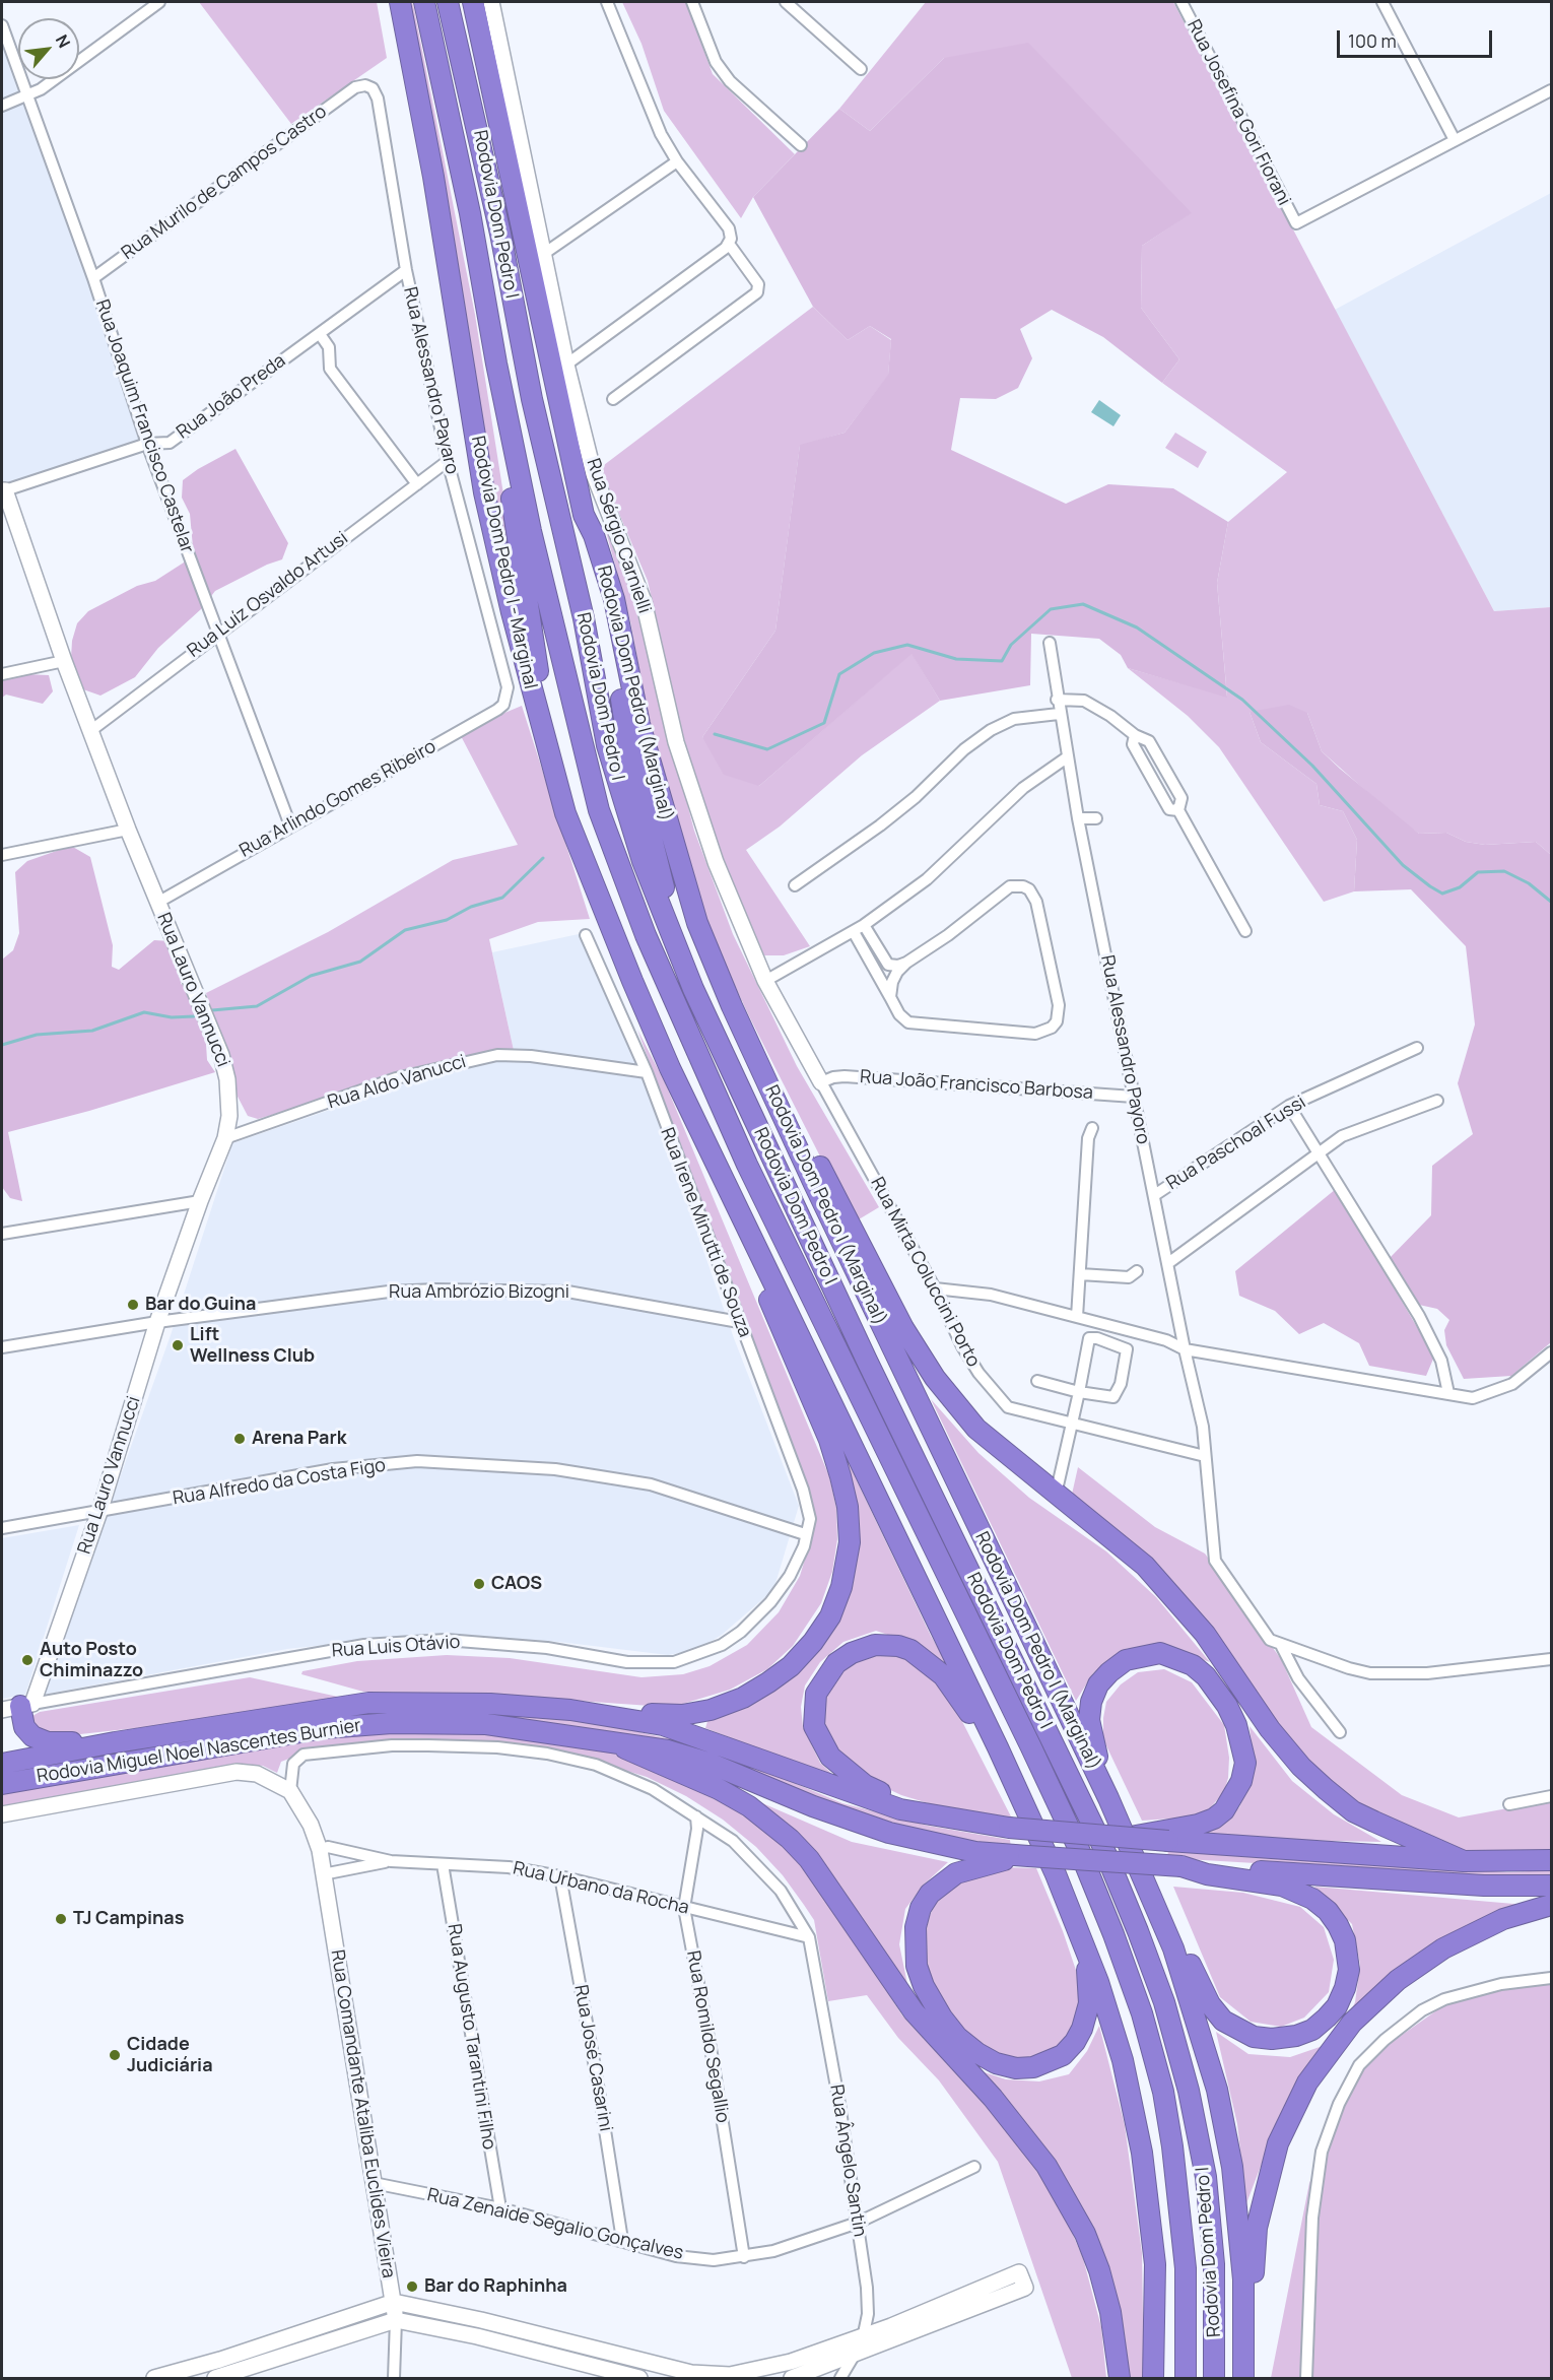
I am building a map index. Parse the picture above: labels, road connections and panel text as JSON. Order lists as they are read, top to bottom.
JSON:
{
  "streets": {
    "highway": [
      "Rodovia Dom Pedro I",
      "Rodovia Dom Pedro I - Marginal",
      "Rodovia Dom Pedro I (Marginal)",
      "Rodovia Miguel Noel Nascentes Burnier"
    ],
    "street": [
      "Rua Josefina Gori Fiorani",
      "Rua Murilo de Campos Castro",
      "Rua Alessandro Payaro",
      "Rua João Preda",
      "Rua Joaquim Francisco Castelar",
      "Rua Sérgio Carnielli",
      "Rua Luíz Osvaldo Artusi",
      "Rua Arlindo Gomes Ribeiro",
      "Rua Lauro Vannucci",
      "Rua Alessandro Payoro",
      "Rua Aldo Vanucci",
      "Rua João Francisco Barbosa",
      "Rua Paschoal Fussi",
      "Rua Irene Minutti de Souza",
      "Rua Mirta Coluccini Porto",
      "Rua Ambrózio Bizogni",
      "Rua Alfredo da Costa Figo",
      "Rua Luis Otávio",
      "Rua Urbano da Rocha",
      "Rua Augusto Tarantini Filho",
      "Rua Romildo Segallio",
      "Rua José Casarini",
      "Rua Comandante Ataliba Euclides Vieira",
      "Rua Ângelo Santin",
      "Rua Zenaide Segalio Gonçalves"
    ]
  },
  "crossings": [
    ["Rua Murilo de Campos Castro", "Rua Alessandro Payaro"],
    ["Rua Murilo de Campos Castro", "Rua Joaquim Francisco Castelar"],
    ["Rua Alessandro Payaro", "Rua João Preda"],
    ["Rua Alessandro Payaro", "Rua Luíz Osvaldo Artusi"],
    ["Rua Alessandro Payaro", "Rua Arlindo Gomes Ribeiro"],
    ["Rua João Preda", "Rua Joaquim Francisco Castelar"],
    ["Rua João Preda", "Rua Lauro Vannucci"],
    ["Rua Joaquim Francisco Castelar", "Rua Luíz Osvaldo Artusi"],
    ["Rua Joaquim Francisco Castelar", "Rua Arlindo Gomes Ribeiro"],
    ["Rua Sérgio Carnielli", "Rua João Francisco Barbosa"],
    ["Rua Sérgio Carnielli", "Rua Mirta Coluccini Porto"],
    ["Rua Luíz Osvaldo Artusi", "Rua Lauro Vannucci"],
    ["Rua Arlindo Gomes Ribeiro", "Rua Lauro Vannucci"],
    ["Rua Lauro Vannucci", "Rua Aldo Vanucci"],
    ["Rua Lauro Vannucci", "Rua Ambrózio Bizogni"],
    ["Rua Lauro Vannucci", "Rua Alfredo da Costa Figo"],
    ["Rua Lauro Vannucci", "Rua Luis Otávio"],
    ["Rua Alessandro Payoro", "Rua João Francisco Barbosa"],
    ["Rua Alessandro Payoro", "Rua Paschoal Fussi"],
    ["Rua Alessandro Payoro", "Rua Mirta Coluccini Porto"],
    ["Rua Aldo Vanucci", "Rua Irene Minutti de Souza"],
    ["Rua João Francisco Barbosa", "Rua Mirta Coluccini Porto"],
    ["Rua Irene Minutti de Souza", "Rua Ambrózio Bizogni"],
    ["Rua Irene Minutti de Souza", "Rua Alfredo da Costa Figo"],
    ["Rua Irene Minutti de Souza", "Rua Luis Otávio"],
    ["Rua Alfredo da Costa Figo", "Rua Luis Otávio"],
    ["Rua Urbano da Rocha", "Rua Augusto Tarantini Filho"],
    ["Rua Urbano da Rocha", "Rua Romildo Segallio"],
    ["Rua Urbano da Rocha", "Rua José Casarini"],
    ["Rua Urbano da Rocha", "Rua Comandante Ataliba Euclides Vieira"],
    ["Rua Urbano da Rocha", "Rua Ângelo Santin"],
    ["Rua Augusto Tarantini Filho", "Rua Zenaide Segalio Gonçalves"],
    ["Rua Romildo Segallio", "Rua Zenaide Segalio Gonçalves"],
    ["Rua José Casarini", "Rua Zenaide Segalio Gonçalves"],
    ["Rua Comandante Ataliba Euclides Vieira", "Rua Zenaide Segalio Gonçalves"],
    ["Rua Ângelo Santin", "Rua Zenaide Segalio Gonçalves"]
  ],
  "places": [
    "Bar do Guina",
    "Lift Wellness Club",
    "Arena Park",
    "CAOS",
    "Auto Posto Chiminazzo",
    "TJ Campinas",
    "Cidade Judiciária",
    "Bar do Raphinha"
  ],
  "scale_bar": "100 m",
  "north": "top right"
}
